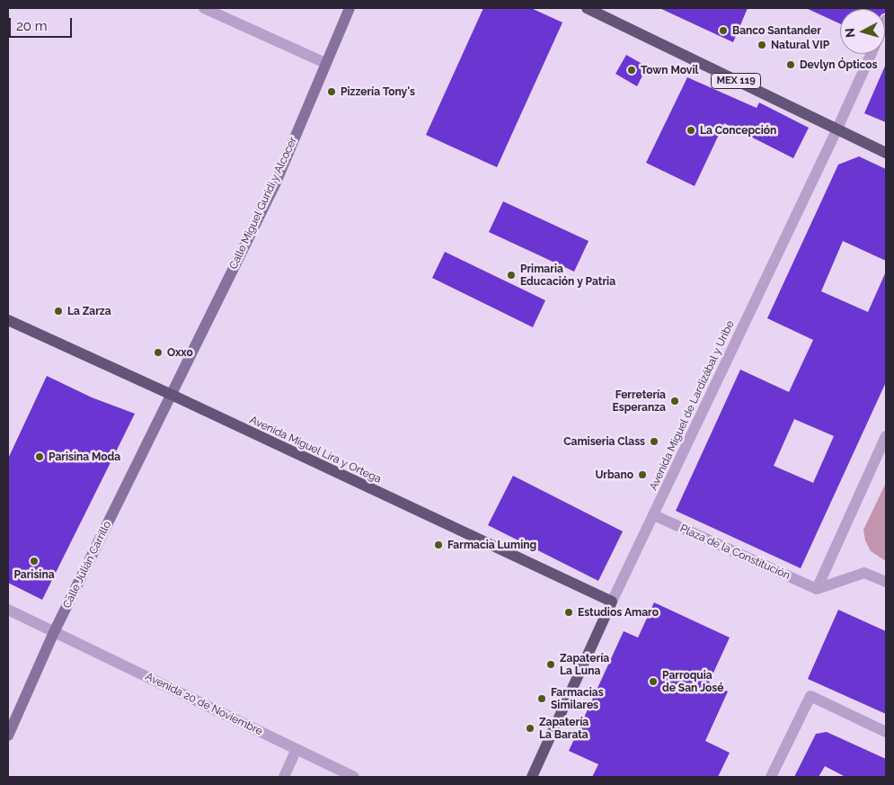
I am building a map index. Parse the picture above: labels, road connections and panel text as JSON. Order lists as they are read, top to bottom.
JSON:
{
  "streets": {
    "main road": [
      "MEX 119",
      "Calle Miguel Guridi y Alcocer",
      "Avenida Miguel de Lardizábal y Uribe",
      "Avenida Miguel Lira y Ortega",
      "Calle Julián Carrillo"
    ],
    "street": ["Plaza de la Constitución", "Avenida 20 de Noviembre"]
  },
  "crossings": [
    ["MEX 119", "Avenida Miguel de Lardizábal y Uribe"],
    ["Calle Miguel Guridi y Alcocer", "Avenida Miguel Lira y Ortega"],
    ["Calle Miguel Guridi y Alcocer", "Calle Julián Carrillo"],
    ["Avenida Miguel de Lardizábal y Uribe", "Avenida Miguel Lira y Ortega"],
    ["Avenida Miguel de Lardizábal y Uribe", "Plaza de la Constitución"],
    ["Avenida Miguel Lira y Ortega", "Calle Julián Carrillo"],
    ["Calle Julián Carrillo", "Avenida 20 de Noviembre"]
  ],
  "places": [
    "Banco Santander",
    "Natural VIP",
    "Devlyn Ópticos",
    "Town Movil",
    "Pizzería Tony's",
    "La Concepción",
    "Primaria Educación y Patria",
    "La Zarza",
    "Oxxo",
    "Ferretería Esperanza",
    "Camiseria Class",
    "Parisina Moda",
    "Urbano",
    "Farmacia Luming",
    "Parisina",
    "Estudios Amaro",
    "Zapatería La Luna",
    "Parroquia de San José",
    "Farmacias Similares",
    "Zapatería La Barata"
  ],
  "scale_bar": "20 m",
  "north": "left"
}
